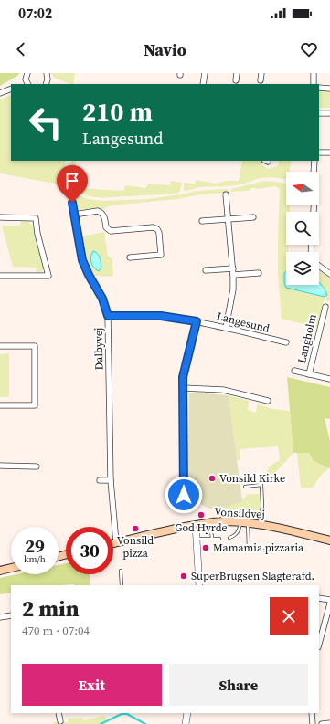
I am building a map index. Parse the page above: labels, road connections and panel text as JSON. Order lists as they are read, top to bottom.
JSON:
{
  "streets": {
    "main road": ["Vonsildvej"],
    "street": ["Langesund", "Langholm", "Dalbyvej"]
  },
  "crossings": [
    ["Langesund", "Dalbyvej"],
    ["Dalbyvej", "Vonsildvej"]
  ],
  "places": [
    "Vonsild Kirke",
    "God Hyrde",
    "Vonsild pizza",
    "Mamamia pizzaria",
    "SuperBrugsen Slagterafd."
  ],
  "north": "left",
  "page": {
    "status": "07:02",
    "header": "Navio",
    "turn": ["210 m", "Langesund"],
    "speed": "29 km/h",
    "limit": "30",
    "heading": ["2 min", "470 m · 07:04"],
    "buttons": ["Exit", "Share"]
  }
}
